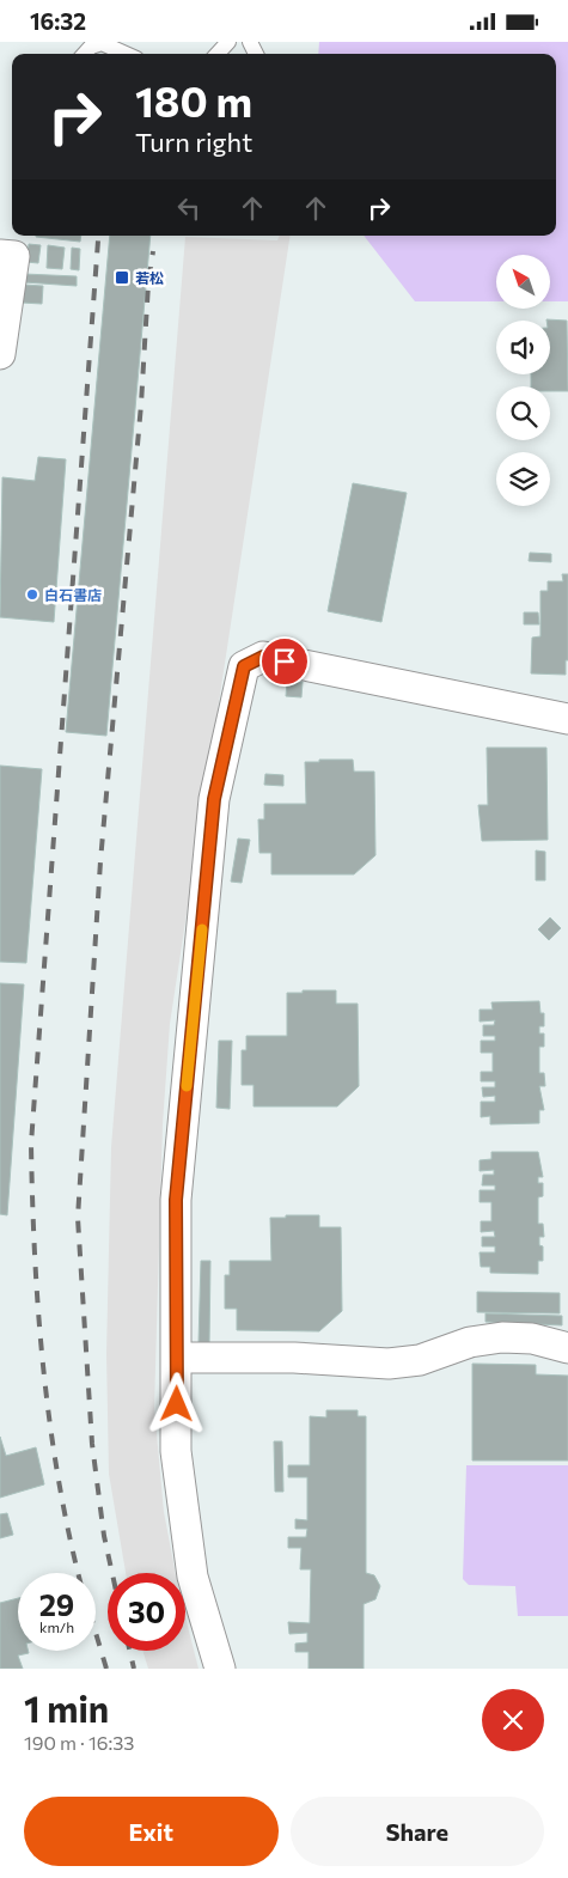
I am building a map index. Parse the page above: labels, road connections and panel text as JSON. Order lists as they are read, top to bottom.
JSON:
{
  "places": {
    "transit": ["若松"],
    "other": ["白石書店"]
  },
  "north": "top left",
  "page": {
    "status": "16:32",
    "turn": ["180 m", "Turn right"],
    "speed": "29 km/h",
    "limit": "30",
    "heading": ["1 min", "190 m · 16:33"],
    "buttons": ["Exit", "Share"]
  }
}
